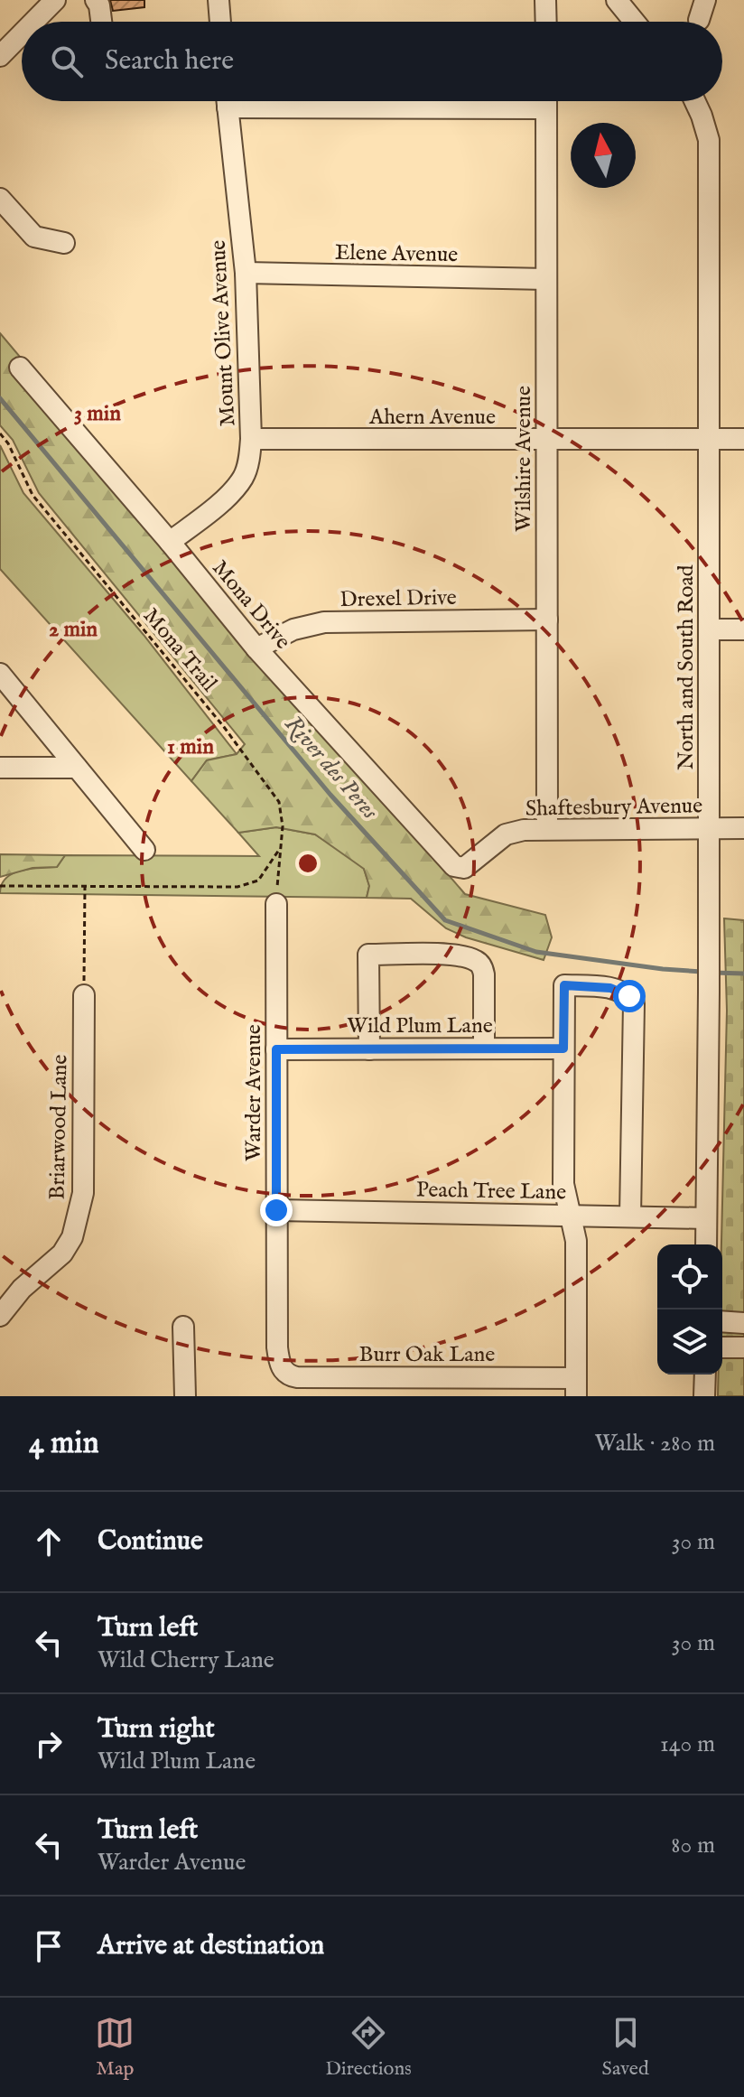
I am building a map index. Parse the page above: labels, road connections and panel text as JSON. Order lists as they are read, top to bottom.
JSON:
{
  "streets": {
    "street": [
      "Elene Avenue",
      "Mount Olive Avenue",
      "Ahern Avenue",
      "Wilshire Avenue",
      "Drexel Drive",
      "Mona Drive",
      "North and South Road",
      "Shaftesbury Avenue",
      "Wild Plum Lane",
      "Warder Avenue",
      "Briarwood Lane",
      "Peach Tree Lane",
      "Burr Oak Lane"
    ],
    "path": ["Mona Trail"]
  },
  "crossings": [
    ["Elene Avenue", "Mount Olive Avenue"],
    ["Elene Avenue", "Wilshire Avenue"],
    ["Mount Olive Avenue", "Ahern Avenue"],
    ["Mount Olive Avenue", "Mona Drive"],
    ["Ahern Avenue", "Wilshire Avenue"],
    ["Ahern Avenue", "North and South Road"],
    ["Wilshire Avenue", "Drexel Drive"],
    ["Wilshire Avenue", "Shaftesbury Avenue"],
    ["Drexel Drive", "Mona Drive"],
    ["Mona Drive", "Shaftesbury Avenue"],
    ["Mona Trail", "Warder Avenue"],
    ["North and South Road", "Shaftesbury Avenue"],
    ["North and South Road", "Peach Tree Lane"],
    ["Wild Plum Lane", "Warder Avenue"],
    ["Warder Avenue", "Peach Tree Lane"],
    ["Warder Avenue", "Burr Oak Lane"]
  ],
  "water": ["River des Peres"],
  "north": "top",
  "page": {
    "search": "Search here",
    "heading": ["4 min", "Walk · 280 m"],
    "list": [
      ["Continue", "30 m"],
      ["Turn left", "Wild Cherry Lane", "30 m"],
      ["Turn right", "Wild Plum Lane", "140 m"],
      ["Turn left", "Warder Avenue", "80 m"],
      "Arrive at destination"
    ],
    "nav": ["Map", "Directions", "Saved"]
  },
  "rings": ["3 min", "2 min", "1 min"]
}
